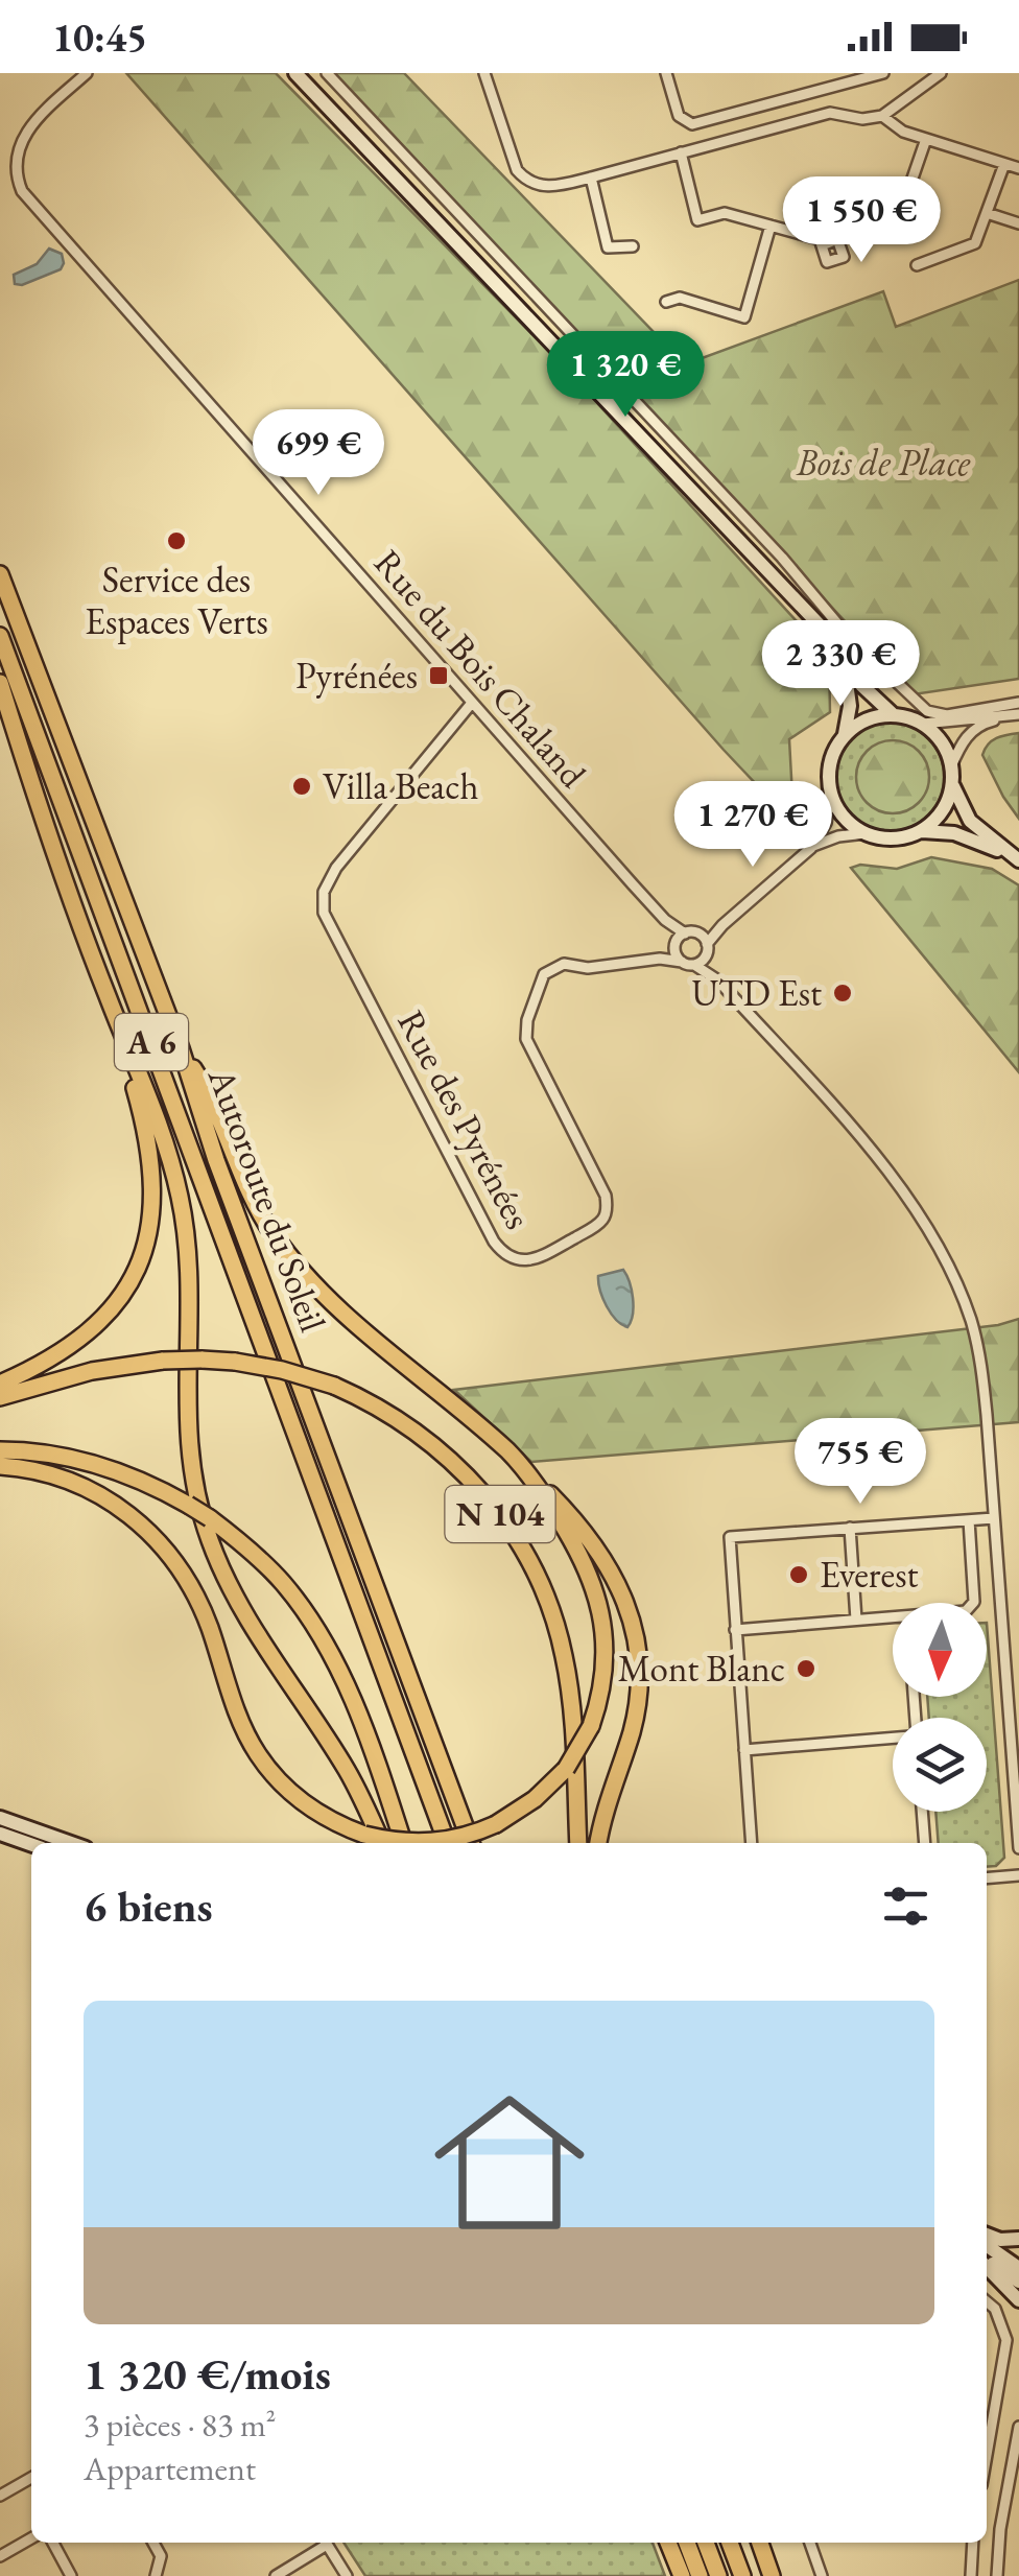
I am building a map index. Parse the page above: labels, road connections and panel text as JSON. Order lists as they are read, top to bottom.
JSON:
{
  "streets": {
    "highway": ["A 6", "Autoroute du Soleil", "N 104"],
    "street": ["Rue du Bois Chaland", "Rue des Pyrénées"]
  },
  "crossings": [
    ["Rue du Bois Chaland", "Rue des Pyrénées"]
  ],
  "parks": ["Bois de Place"],
  "places": {
    "other": [
      "Service des Espaces Verts",
      "Villa Beach",
      "UTD Est",
      "Everest",
      "Mont Blanc"
    ],
    "transit": ["Pyrénées"]
  },
  "north": "bottom",
  "page": {
    "status": "10:45",
    "price": [
      "1 550 €",
      "1 320 €",
      "699 €",
      "2 330 €",
      "1 270 €",
      "755 €"
    ],
    "heading": "6 biens",
    "list": [
      {
        "name": "1 320 €/mois",
        "note": "3 pièces · 83 m² · Appartement"
      }
    ]
  }
}
